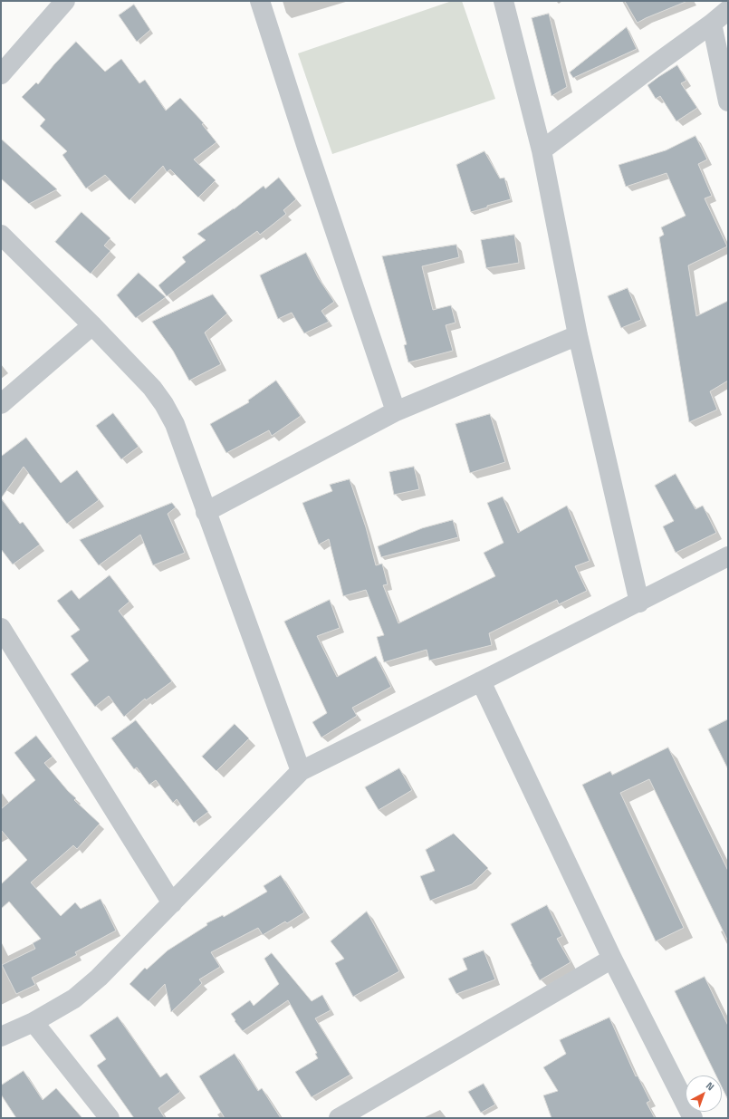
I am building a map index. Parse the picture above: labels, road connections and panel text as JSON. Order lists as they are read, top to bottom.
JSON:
{
  "north": "top right"
}
